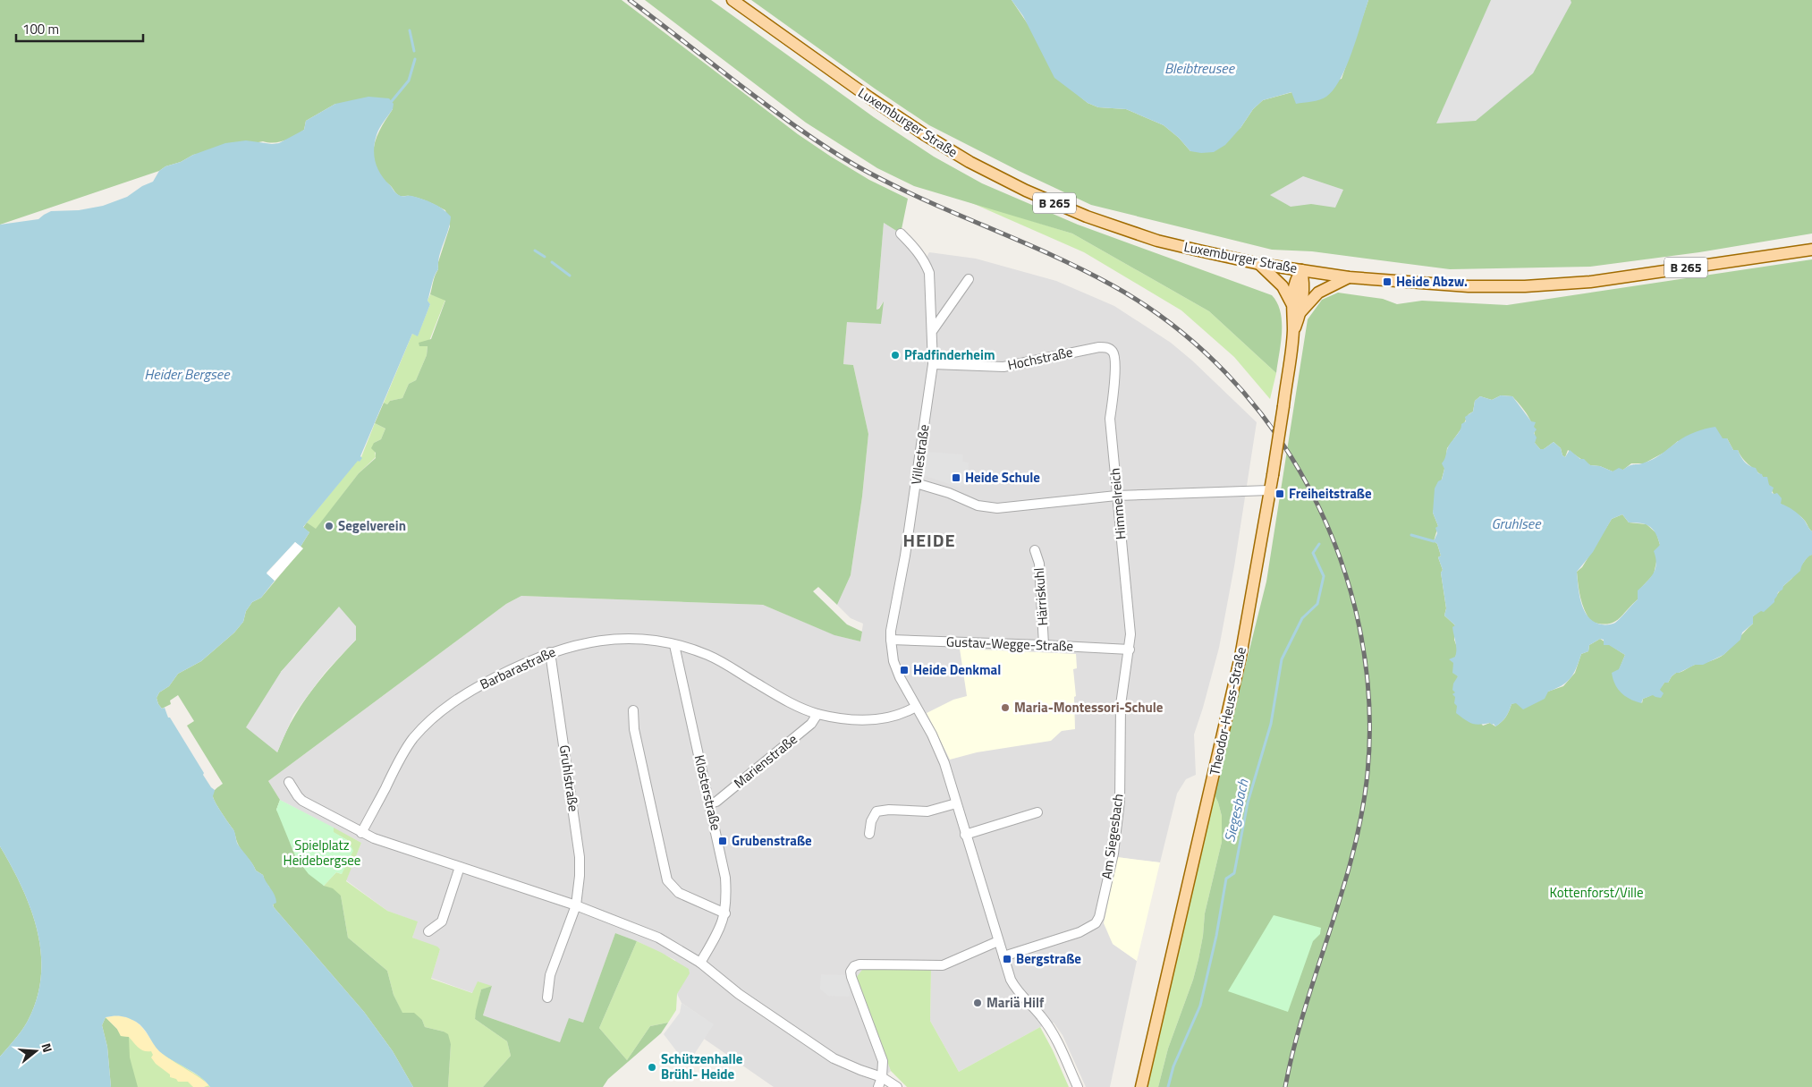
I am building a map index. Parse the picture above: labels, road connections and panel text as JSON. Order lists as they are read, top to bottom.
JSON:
{
  "streets": {
    "main road": ["Luxemburger Straße", "B 265", "Theodor-Heuss-Straße"],
    "street": [
      "Hochstraße",
      "Villestraße",
      "Himmelreich",
      "Härriskuhl",
      "Gustav-Wegge-Straße",
      "Barbarastraße",
      "Marienstraße",
      "Gruhlstraße",
      "Klosterstraße",
      "Am Siegesbach"
    ]
  },
  "crossings": [
    ["Luxemburger Straße", "B 265"],
    ["Luxemburger Straße", "Theodor-Heuss-Straße"],
    ["B 265", "Theodor-Heuss-Straße"],
    ["Hochstraße", "Villestraße"],
    ["Hochstraße", "Himmelreich"],
    ["Villestraße", "Gustav-Wegge-Straße"],
    ["Himmelreich", "Gustav-Wegge-Straße"],
    ["Himmelreich", "Am Siegesbach"],
    ["Härriskuhl", "Gustav-Wegge-Straße"],
    ["Gustav-Wegge-Straße", "Am Siegesbach"],
    ["Barbarastraße", "Marienstraße"],
    ["Barbarastraße", "Gruhlstraße"],
    ["Barbarastraße", "Klosterstraße"],
    ["Marienstraße", "Klosterstraße"]
  ],
  "districts": ["HEIDE"],
  "water": [
    "Bleibtreusee",
    "Heider Bergsee",
    "Gruhlsee",
    "Siegesbach"
  ],
  "parks": ["Spielplatz Heidebergsee", "Kottenforst/Ville"],
  "places": {
    "transit": [
      "Heide Abzw.",
      "Heide Schule",
      "Freiheitstraße",
      "Heide Denkmal",
      "Grubenstraße",
      "Bergstraße"
    ],
    "other": [
      "Pfadfinderheim",
      "Segelverein",
      "Maria-Montessori-Schule",
      "Mariä Hilf",
      "Schützenhalle Brühl- Heide"
    ]
  },
  "scale_bar": "100 m",
  "north": "right"
}
